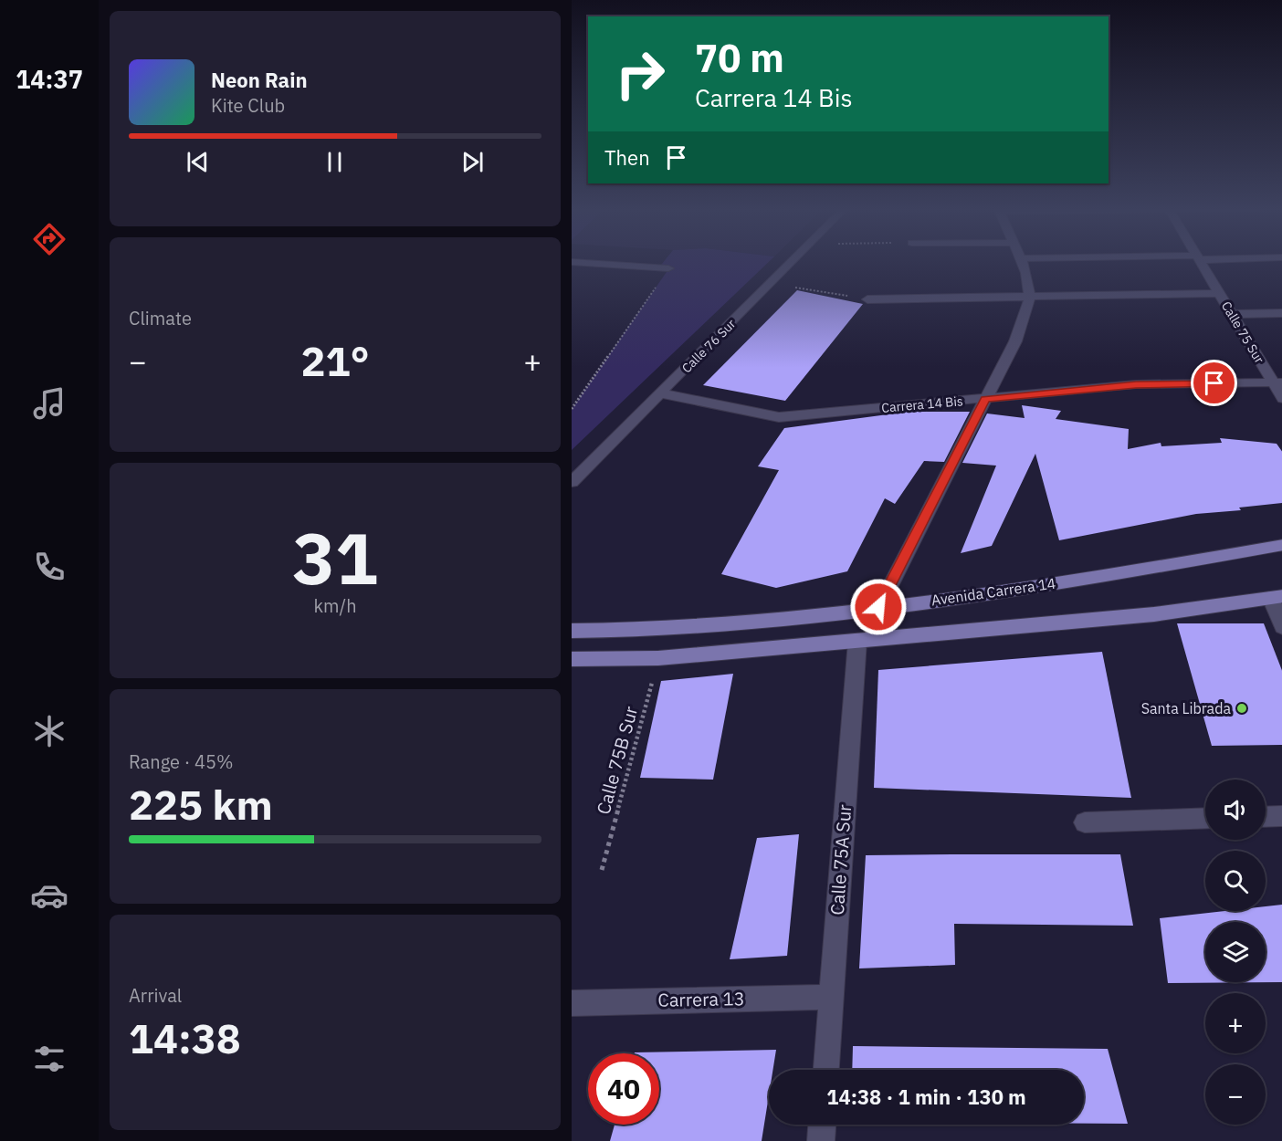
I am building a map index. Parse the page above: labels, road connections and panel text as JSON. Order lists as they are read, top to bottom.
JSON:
{
  "streets": {
    "main road": ["Avenida Carrera 14"],
    "street": [
      "Calle 75 Sur",
      "Calle 76 Sur",
      "Carrera 14 Bis",
      "Calle 75A Sur",
      "Carrera 13"
    ],
    "path": ["Calle 75B Sur"]
  },
  "crossings": [
    ["Calle 75 Sur", "Carrera 14 Bis"],
    ["Calle 76 Sur", "Carrera 14 Bis"],
    ["Calle 75A Sur", "Carrera 13"]
  ],
  "places": ["Santa Librada"],
  "page": {
    "tabs": "14:37",
    "turn": ["70 m", "Carrera 14 Bis"],
    "song": ["Neon Rain", "Kite Club"],
    "then": "Then",
    "tile": [
      "Climate",
      ["31", "km/h"],
      ["Range · 45%", "225 km"],
      ["Arrival", "14:38"]
    ],
    "heat": ["−", "21°", "+"],
    "map_buttons": ["+", "−"],
    "limit": "40",
    "trip": "14:38 · 1 min · 130 m"
  }
}
